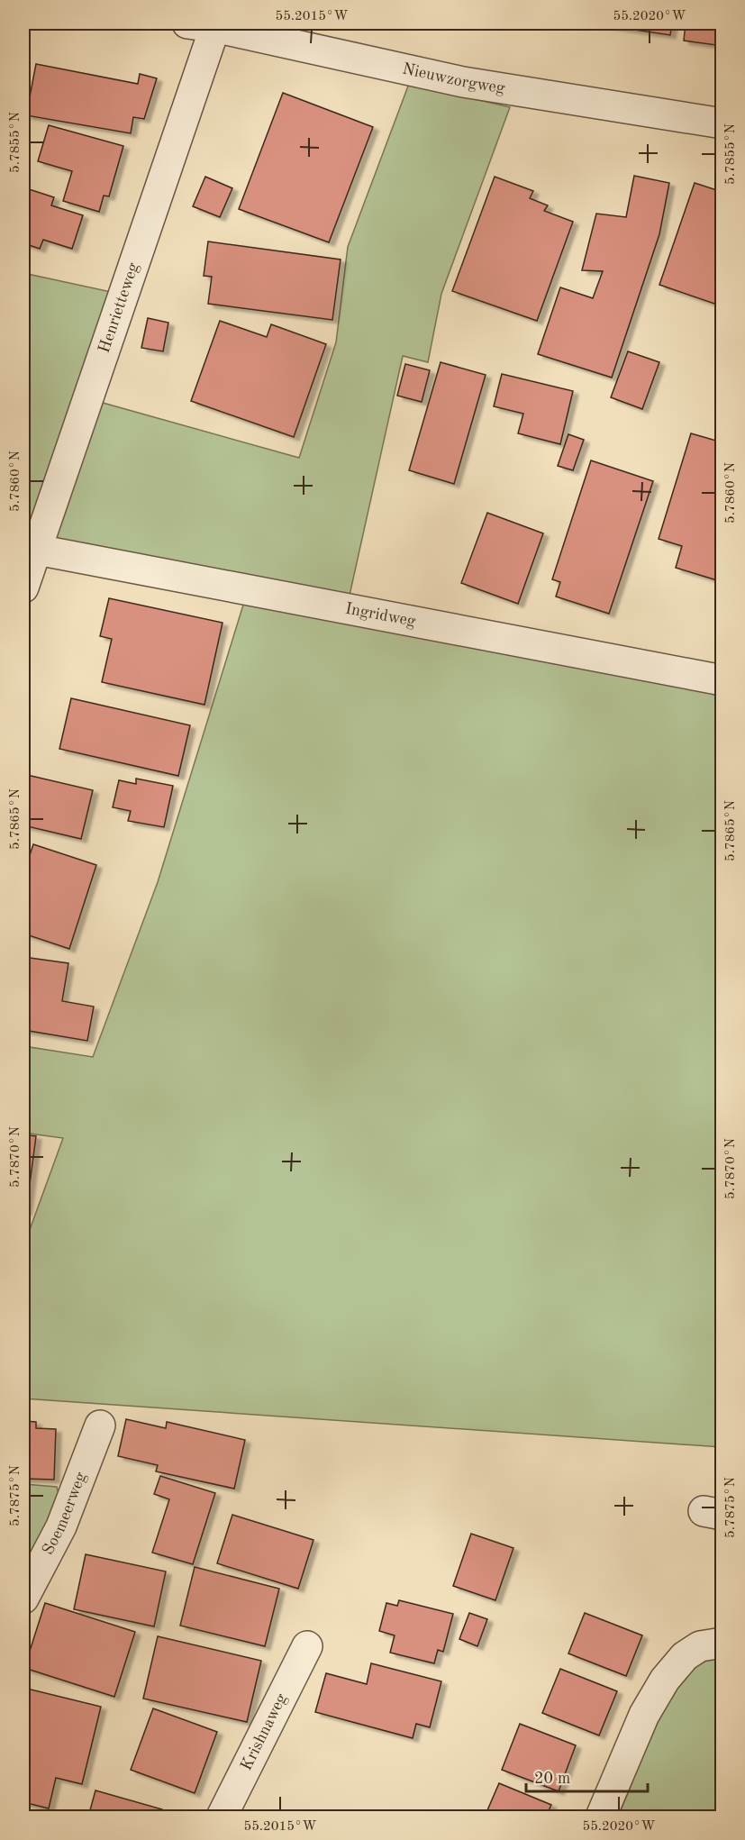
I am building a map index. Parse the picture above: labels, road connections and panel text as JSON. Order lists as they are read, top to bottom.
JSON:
{
  "streets": {
    "street": [
      "Nieuwzorgweg",
      "Henrietteweg",
      "Ingridweg",
      "Soemeerweg",
      "Krishnaweg"
    ]
  },
  "crossings": [
    ["Nieuwzorgweg", "Henrietteweg"],
    ["Henrietteweg", "Ingridweg"]
  ],
  "scale_bar": "20 m",
  "coordinates": [
    "55.2015°W",
    "55.2020°W",
    "5.7855°N",
    "5.7860°N",
    "5.7865°N",
    "5.7870°N",
    "5.7875°N"
  ]
}
